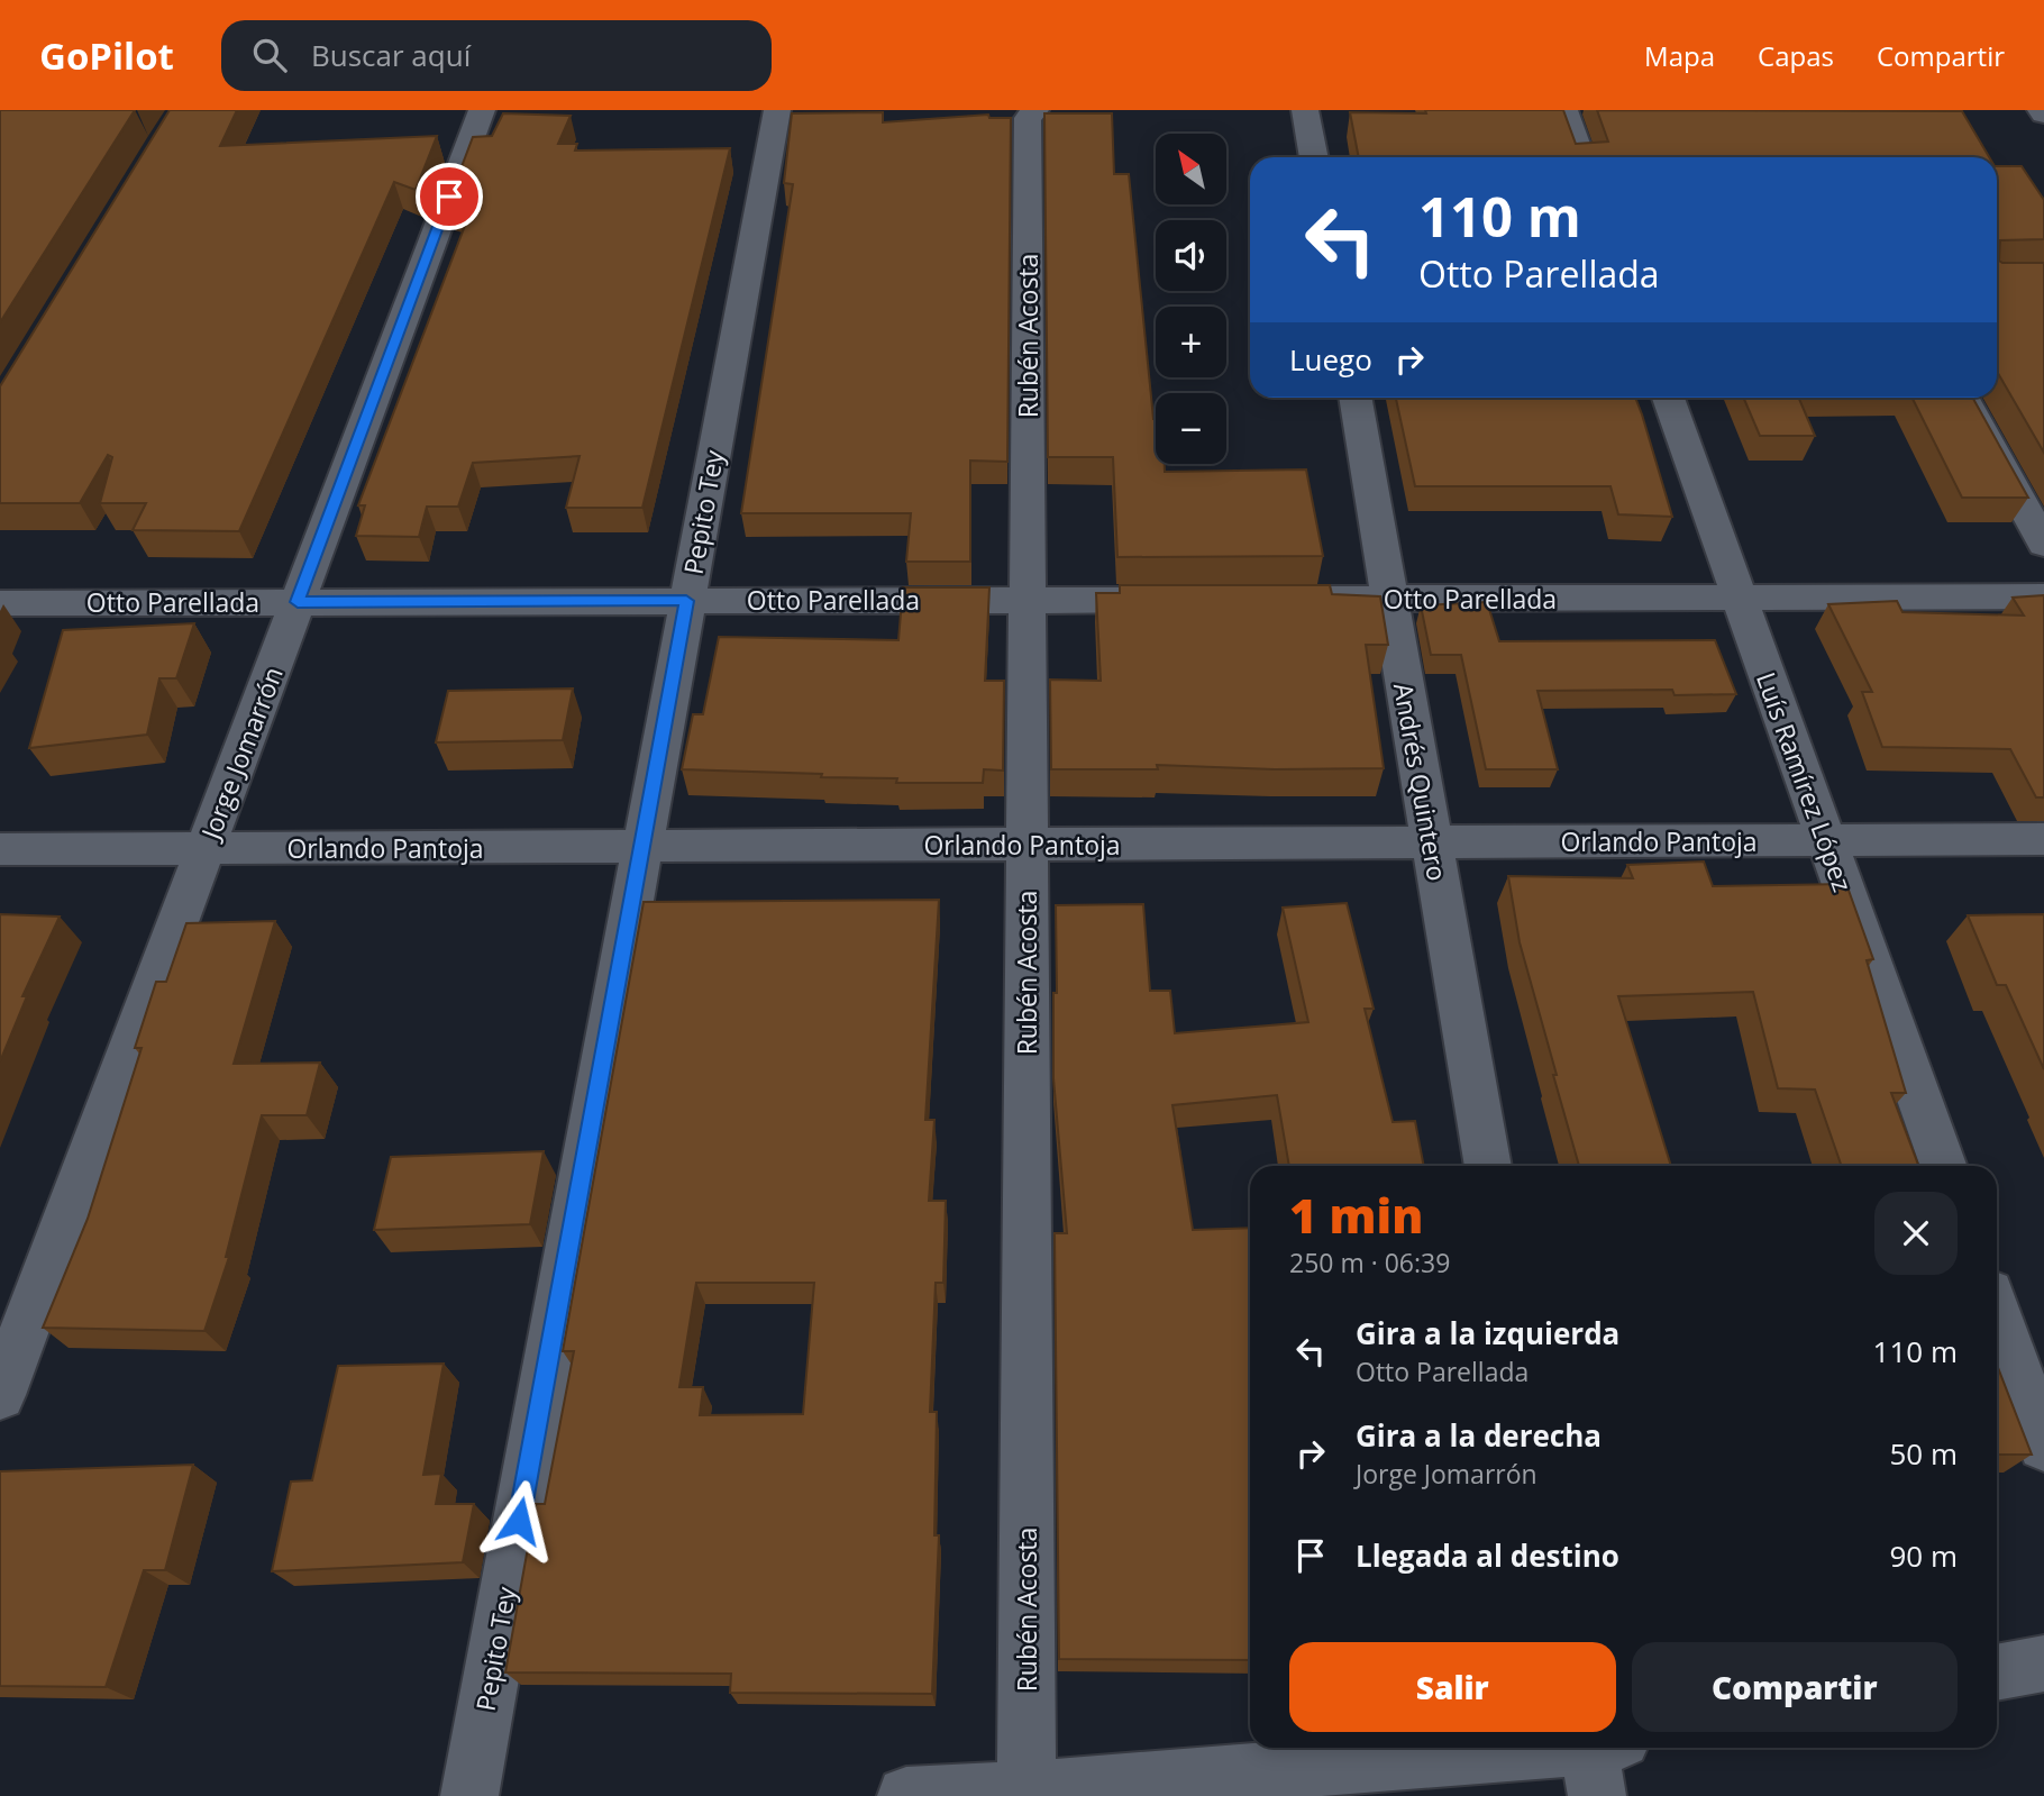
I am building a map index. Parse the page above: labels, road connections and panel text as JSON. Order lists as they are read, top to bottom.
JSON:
{
  "streets": {
    "street": [
      "Rubén Acosta",
      "Pepito Tey",
      "Otto Parellada",
      "Jorge Jomarrón",
      "Andrés Quintero",
      "Luís Ramírez López",
      "Orlando Pantoja"
    ]
  },
  "crossings": [
    ["Rubén Acosta", "Otto Parellada"],
    ["Rubén Acosta", "Orlando Pantoja"],
    ["Pepito Tey", "Otto Parellada"],
    ["Pepito Tey", "Orlando Pantoja"],
    ["Otto Parellada", "Jorge Jomarrón"],
    ["Otto Parellada", "Andrés Quintero"],
    ["Otto Parellada", "Luís Ramírez López"],
    ["Jorge Jomarrón", "Orlando Pantoja"],
    ["Andrés Quintero", "Orlando Pantoja"],
    ["Luís Ramírez López", "Orlando Pantoja"]
  ],
  "north": "top left",
  "page": {
    "header": "GoPilot",
    "search": "Buscar aquí",
    "nav": ["Mapa", "Capas", "Compartir"],
    "map_buttons": ["+", "−"],
    "turn": ["110 m", "Otto Parellada"],
    "then": "Luego",
    "heading": ["1 min", "250 m · 06:39"],
    "list": [
      {
        "name": "Gira a la izquierda",
        "note": "Otto Parellada",
        "value": "110 m"
      },
      {
        "name": "Gira a la derecha",
        "note": "Jorge Jomarrón",
        "value": "50 m"
      },
      {
        "name": "Llegada al destino",
        "value": "90 m"
      }
    ],
    "buttons": ["Salir", "Compartir"]
  }
}
